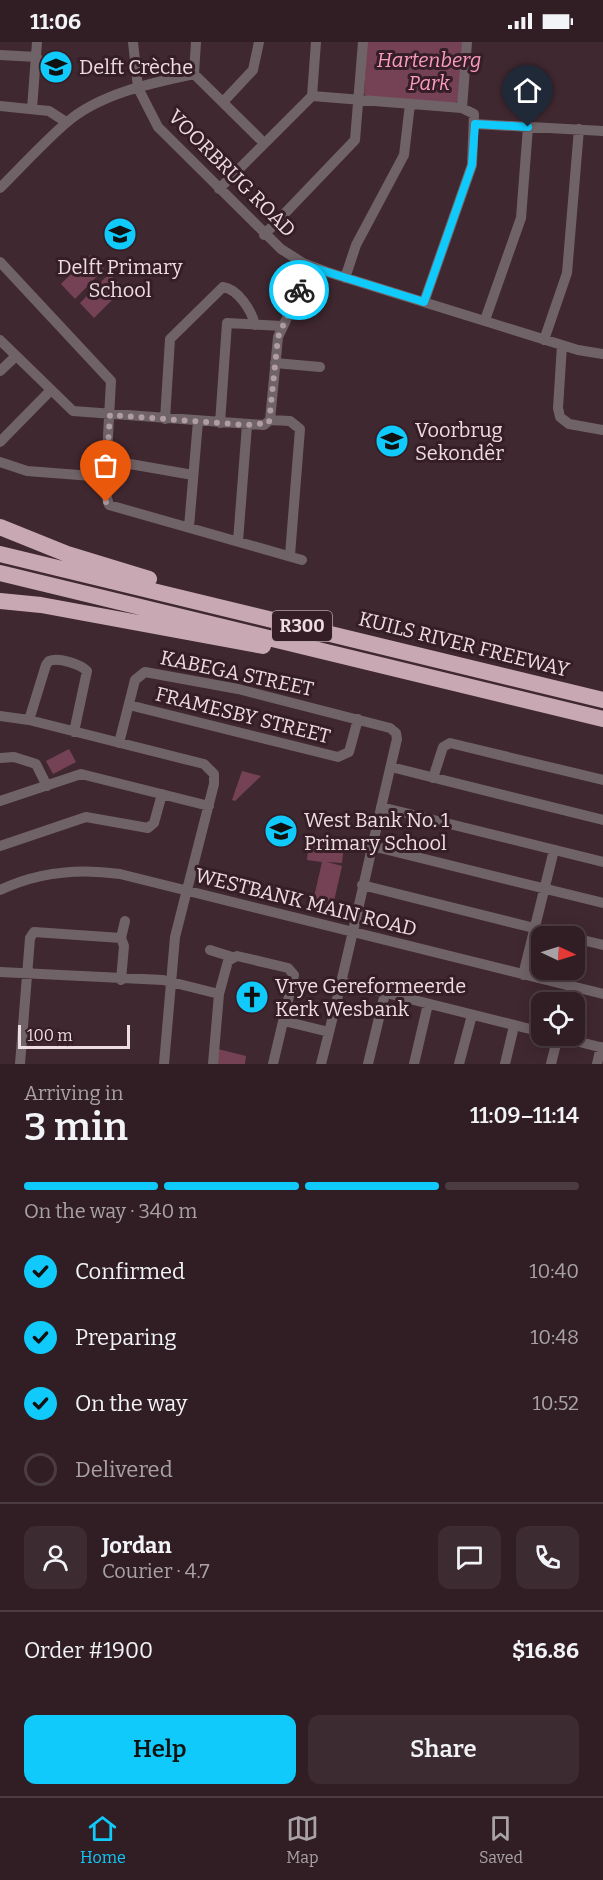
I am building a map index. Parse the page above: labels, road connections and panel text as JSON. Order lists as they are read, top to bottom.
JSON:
{
  "streets": {
    "highway": ["R300", "KUILS RIVER FREEWAY"],
    "street": [
      "VOORBRUG ROAD",
      "KABEGA STREET",
      "FRAMESBY STREET",
      "WESTBANK MAIN ROAD"
    ]
  },
  "crossings": [
    ["KABEGA STREET", "FRAMESBY STREET"]
  ],
  "parks": ["Hartenberg Park"],
  "places": {
    "school or university": [
      "Delft Crèche",
      "Delft Primary School",
      "Voorbrug Sekondêr",
      "West Bank No. 1 Primary School"
    ],
    "church": ["Vrye Gereformeerde Kerk Wesbank"]
  },
  "scale_bar": "100 m",
  "north": "right",
  "page": {
    "status": "11:06",
    "scale": "100 m",
    "heading": ["3 min", "Arriving in", "11:09–11:14"],
    "panel": [
      "Jordan",
      "Courier · 4.7",
      "Order #1900",
      "$16.86"
    ],
    "bar": "On the way · 340 m",
    "list": [
      ["Confirmed", "10:40"],
      ["Preparing", "10:48"],
      ["On the way", "10:52"],
      "Delivered"
    ],
    "buttons": ["Help", "Share"],
    "tabs": ["Home", "Map", "Saved"]
  }
}
